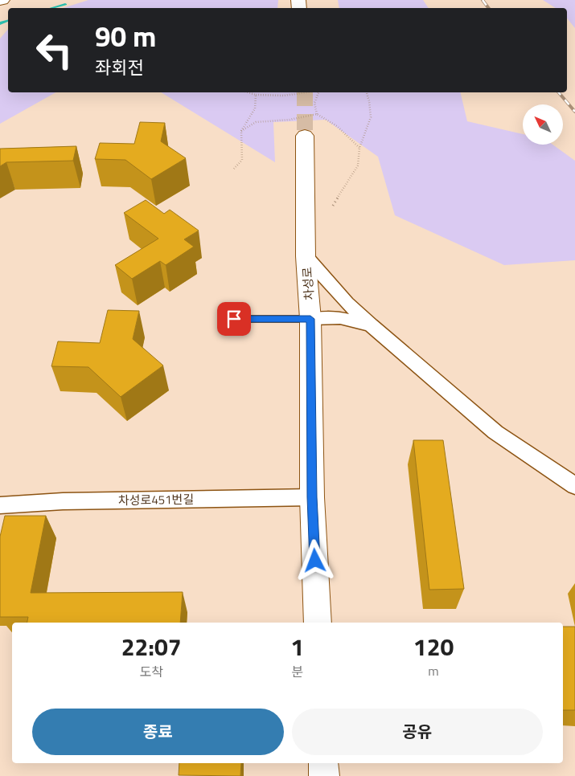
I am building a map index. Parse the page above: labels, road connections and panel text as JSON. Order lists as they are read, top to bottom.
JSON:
{
  "streets": {
    "main road": ["차성로"],
    "street": ["차성로451번길"]
  },
  "crossings": [
    ["차성로", "차성로451번길"]
  ],
  "north": "top left",
  "page": {
    "turn": ["90 m", "좌회전"],
    "eta": [
      "22:07",
      "도착",
      "1",
      "분",
      "120",
      "m"
    ],
    "buttons": ["종료", "공유"]
  }
}
